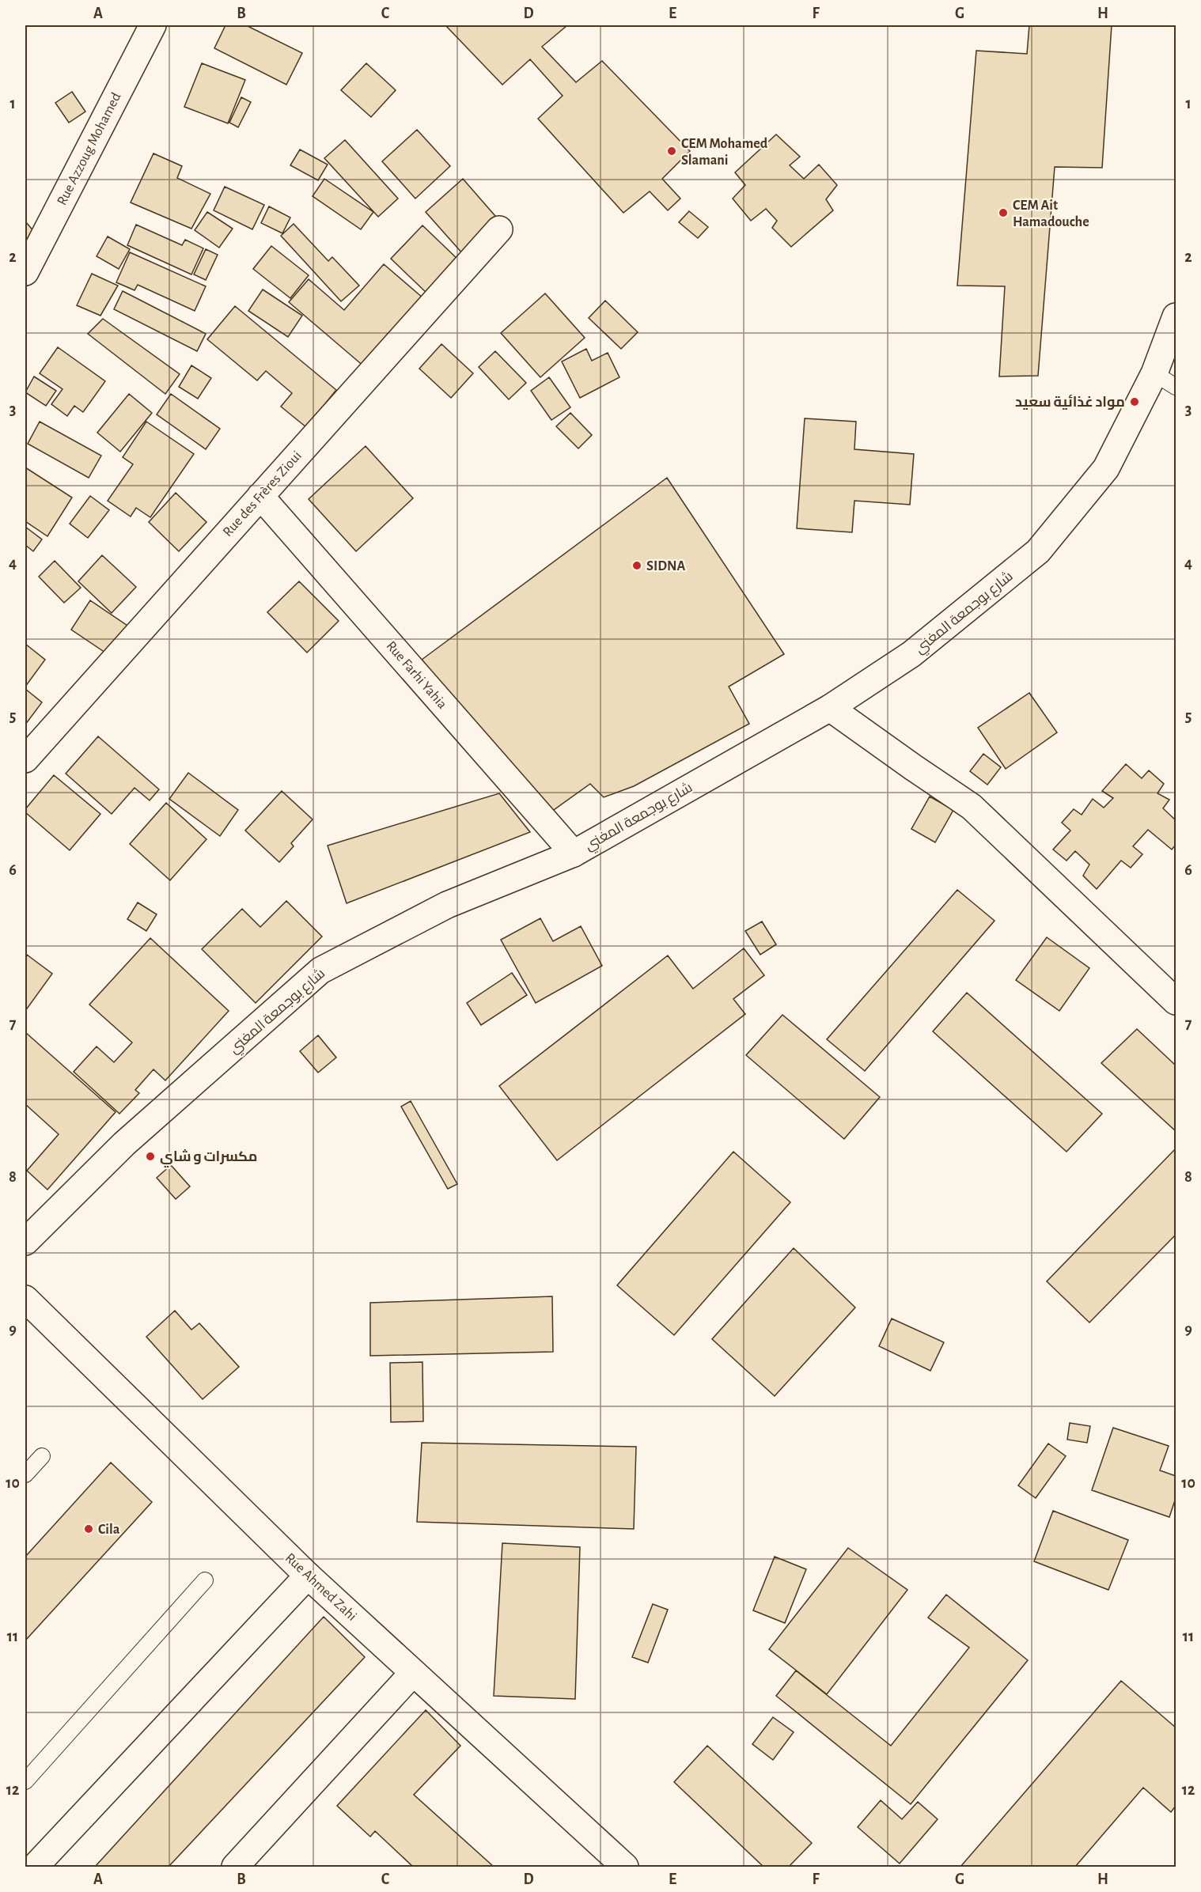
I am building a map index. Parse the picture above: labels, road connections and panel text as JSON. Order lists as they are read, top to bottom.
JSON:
{
  "streets": {
    "street": [
      "Rue Azzoug Mohamed",
      "Rue des Frères Zioui",
      "شارع بوجمعة المغني",
      "Rue Farhi Yahia",
      "Rue Ahmed Zahi"
    ]
  },
  "crossings": [
    ["Rue des Frères Zioui", "Rue Farhi Yahia"],
    ["شارع بوجمعة المغني", "Rue Farhi Yahia"]
  ],
  "places": [
    "CEM Mohamed Slamani",
    "CEM Ait Hamadouche",
    "مواد غذائية سعيد",
    "SIDNA",
    "مكسرات و شاي",
    "Cila"
  ],
  "grid": {
    "columns": [
      "A",
      "B",
      "C",
      "D",
      "E",
      "F",
      "G",
      "H"
    ],
    "rows": [
      "1",
      "2",
      "3",
      "4",
      "5",
      "6",
      "7",
      "8",
      "9",
      "10",
      "11",
      "12"
    ]
  }
}
